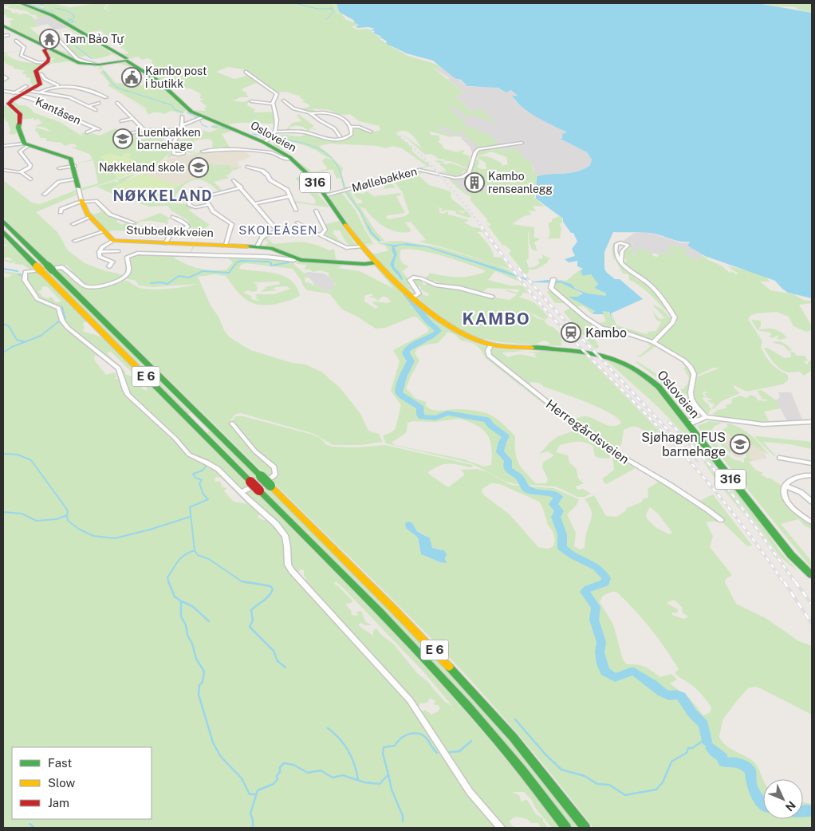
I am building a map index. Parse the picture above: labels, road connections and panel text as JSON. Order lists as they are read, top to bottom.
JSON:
{
  "streets": {
    "main road": [
      "Osloveien",
      "316",
      "Stubbeløkkveien",
      "E 6"
    ],
    "street": ["Kantåsen", "Møllebakken", "Herregårdsveien"]
  },
  "crossings": [
    ["Osloveien", "Møllebakken"],
    ["Osloveien", "Stubbeløkkveien"],
    ["Osloveien", "Herregårdsveien"]
  ],
  "districts": ["NØKKELAND", "SKOLEÅSEN", "KAMBO"],
  "places": {
    "temple": ["Tam Bảo Tự"],
    "public building": ["Kambo post i butikk"],
    "school or university": ["Luenbakken barnehage", "Nøkkeland skole", "Sjøhagen FUS barnehage"],
    "building": ["Kambo renseanlegg"],
    "station": ["Kambo"]
  },
  "legend": ["Fast", "Slow", "Jam"],
  "north": "bottom right"
}
